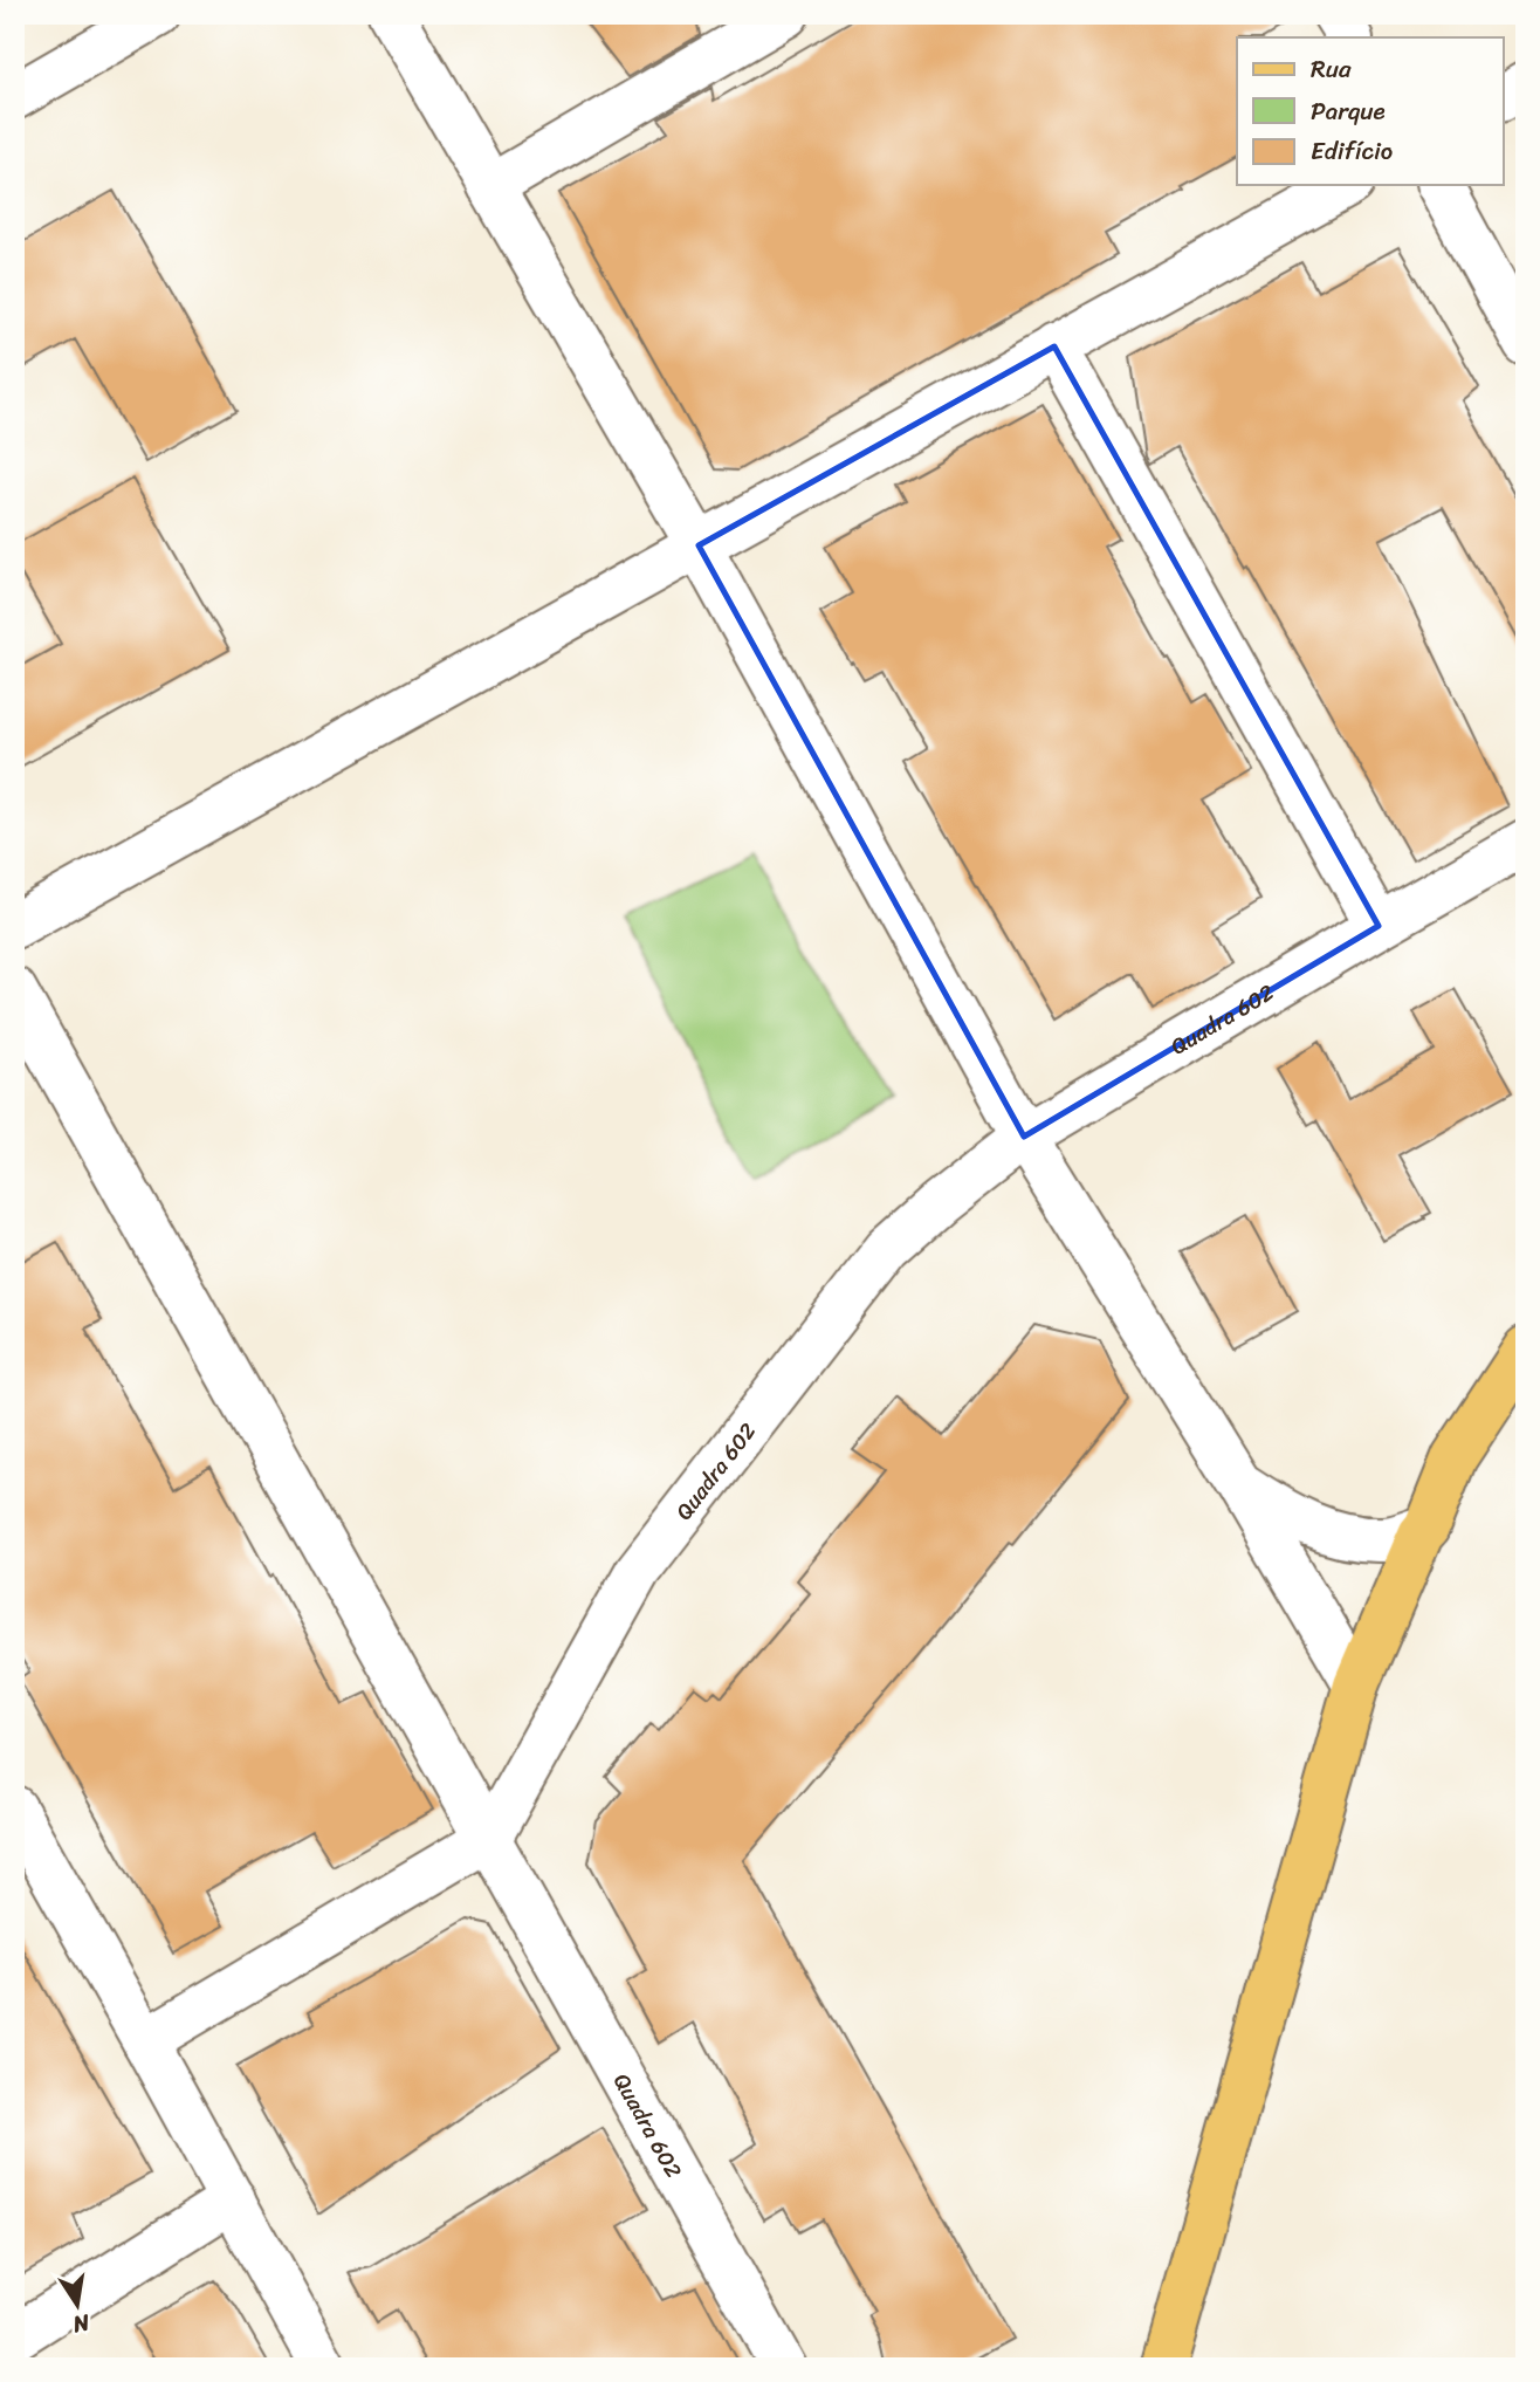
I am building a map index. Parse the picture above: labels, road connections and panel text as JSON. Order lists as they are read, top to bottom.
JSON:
{
  "streets": {
    "street": ["Quadra 602"]
  },
  "legend": ["Rua", "Parque", "Edifício"],
  "north": "bottom"
}
